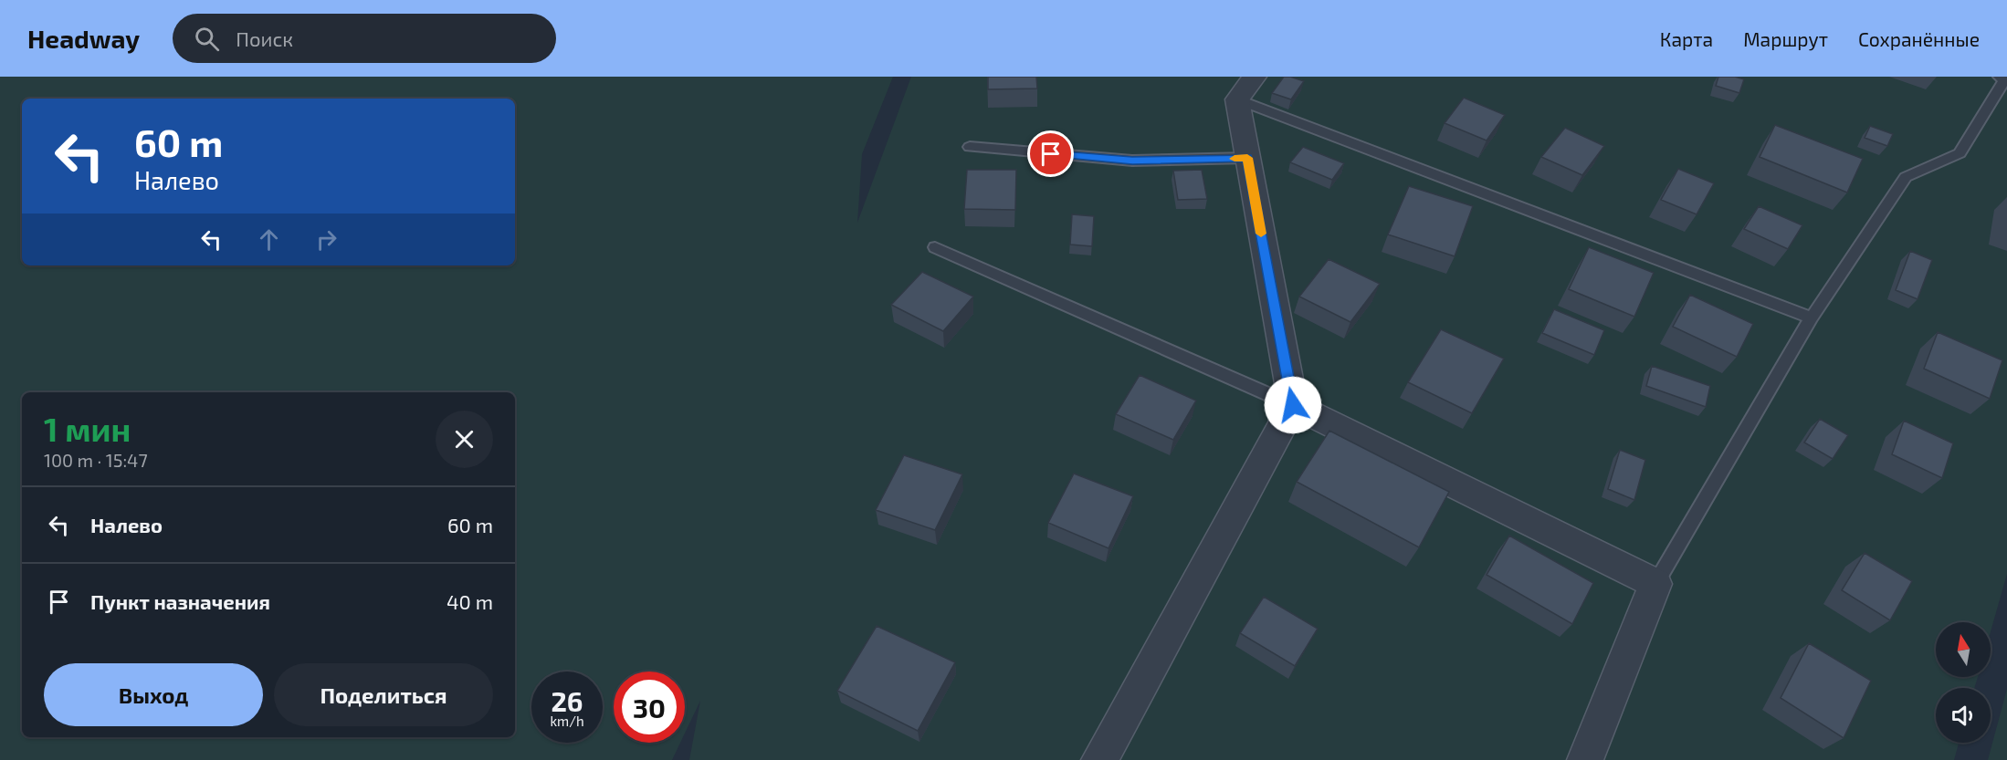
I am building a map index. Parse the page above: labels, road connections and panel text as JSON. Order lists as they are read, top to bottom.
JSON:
{
  "north": "top",
  "page": {
    "header": "Headway",
    "search": "Поиск",
    "nav": ["Карта", "Маршрут", "Сохранённые"],
    "turn": ["60 m", "Налево"],
    "heading": ["1 мин", "100 m · 15:47"],
    "list": [
      {
        "name": "Налево",
        "value": "60 m"
      },
      {
        "name": "Пункт назначения",
        "value": "40 m"
      }
    ],
    "buttons": ["Выход", "Поделиться"],
    "speed": "26 km/h",
    "limit": "30"
  }
}
